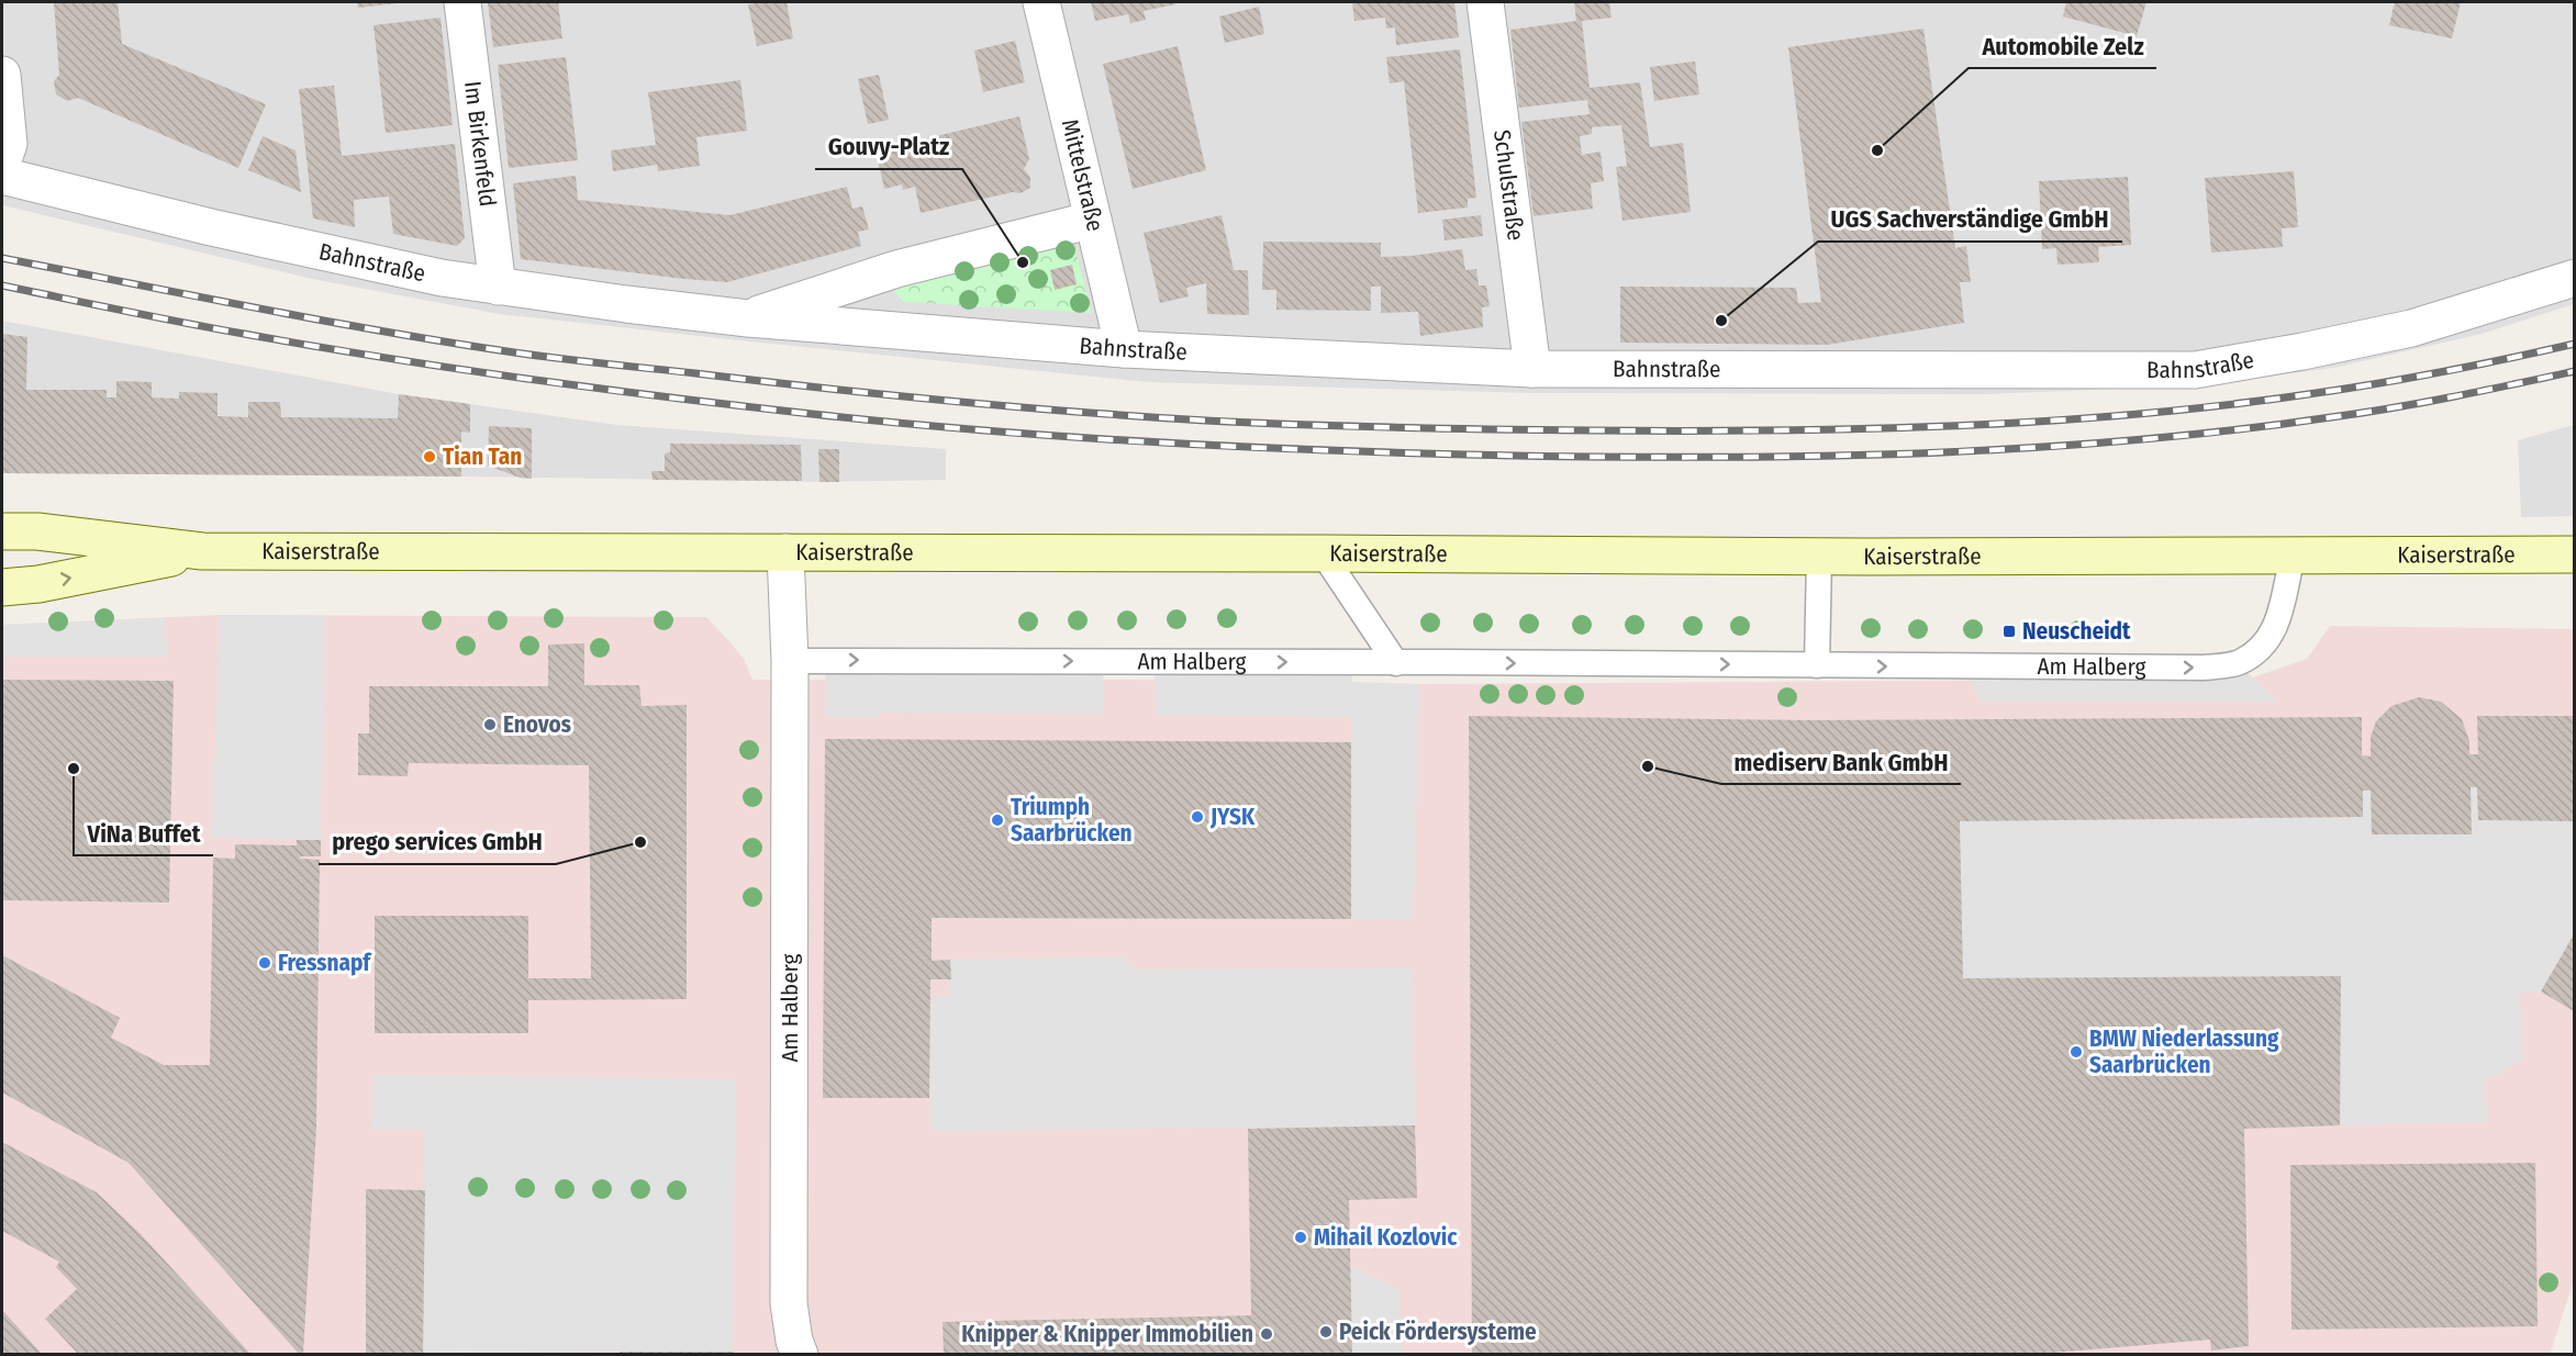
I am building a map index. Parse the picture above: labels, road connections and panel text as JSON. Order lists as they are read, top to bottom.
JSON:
{
  "streets": {
    "main road": ["Kaiserstraße"],
    "street": [
      "Im Birkenfeld",
      "Mittelstraße",
      "Schulstraße",
      "Bahnstraße",
      "Am Halberg"
    ]
  },
  "crossings": [
    ["Im Birkenfeld", "Bahnstraße"],
    ["Mittelstraße", "Bahnstraße"],
    ["Schulstraße", "Bahnstraße"],
    ["Kaiserstraße", "Am Halberg"]
  ],
  "one_way": ["Am Halberg"],
  "places": {
    "other": [
      "Automobile Zelz",
      "Gouvy-Platz",
      "UGS Sachverständige GmbH",
      "Tian Tan",
      "Enovos",
      "mediserv Bank GmbH",
      "ViNa Buffet",
      "JYSK",
      "Triumph Saarbrücken",
      "prego services GmbH",
      "Fressnapf",
      "BMW Niederlassung Saarbrücken",
      "Mihail Kozlovic",
      "Peick Fördersysteme",
      "Knipper & Knipper Immobilien"
    ],
    "transit": ["Neuscheidt"]
  }
}
